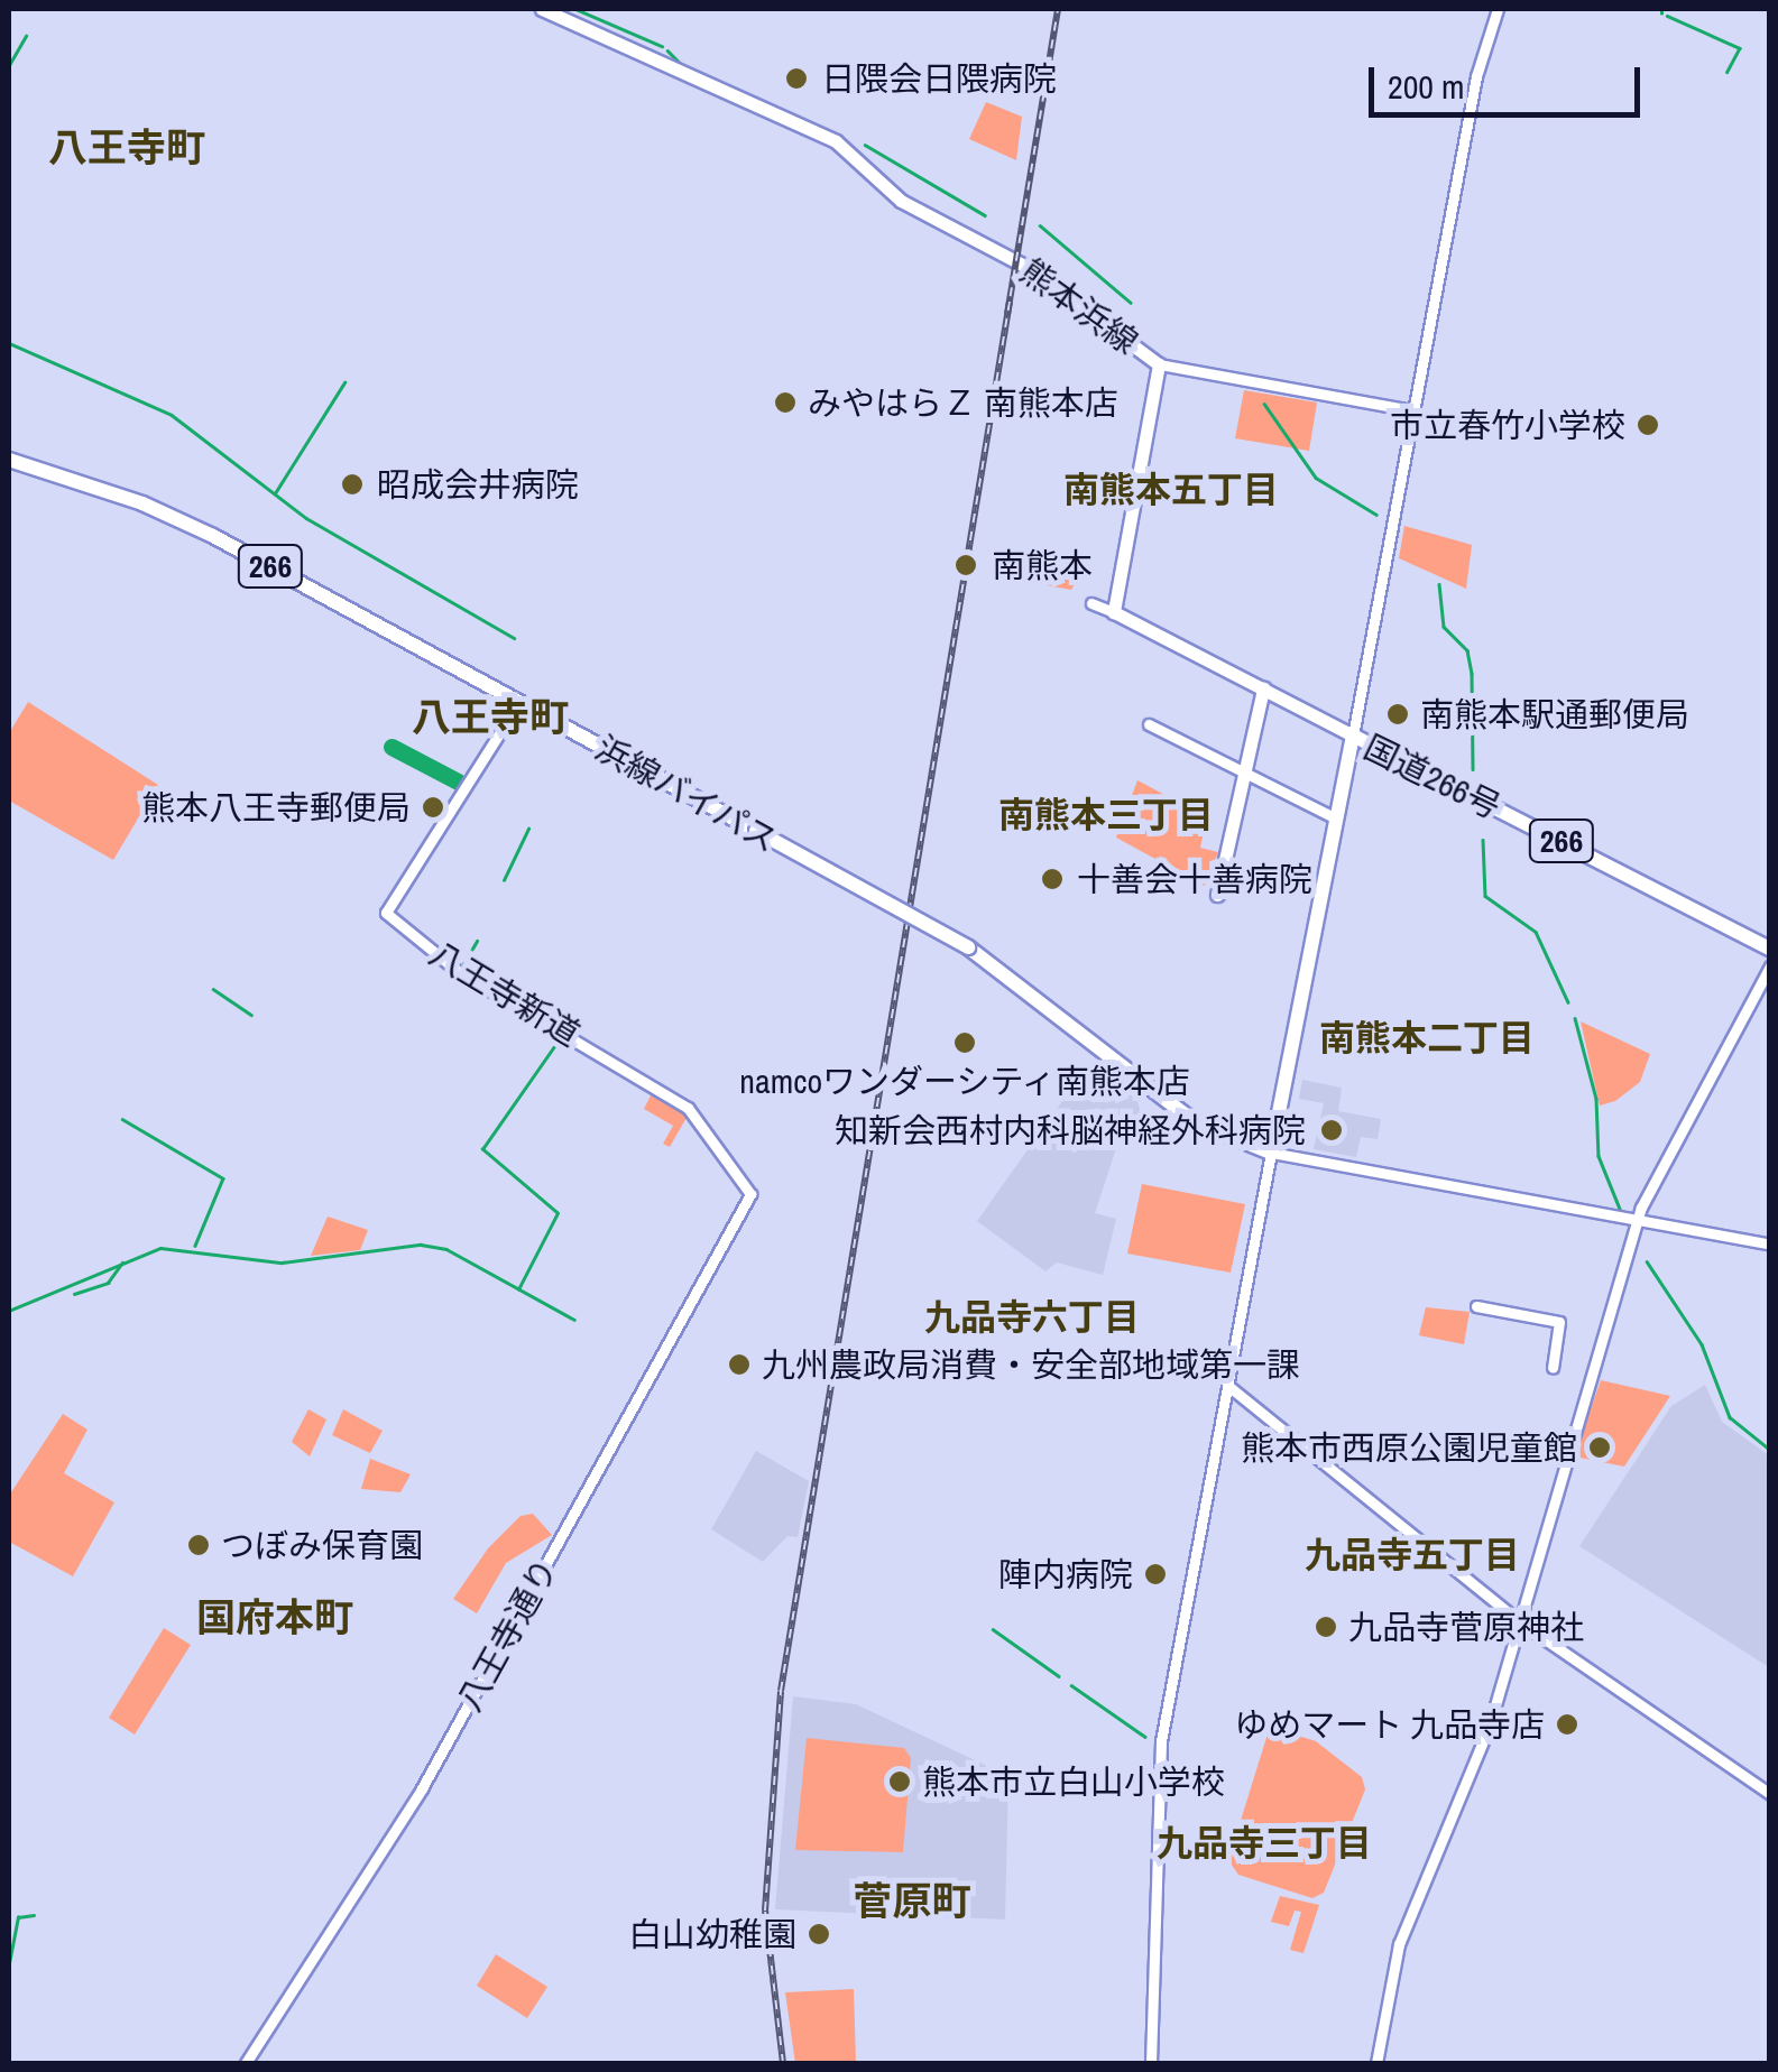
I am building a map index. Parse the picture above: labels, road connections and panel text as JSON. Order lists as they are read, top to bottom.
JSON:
{
  "streets": {
    "highway": ["266", "国道266号", "浜線バイパス"],
    "main road": ["熊本浜線"],
    "street": ["八王寺新道", "八王寺通り"]
  },
  "crossings": [
    ["国道266号", "浜線バイパス"],
    ["浜線バイパス", "八王寺新道"],
    ["八王寺新道", "八王寺通り"]
  ],
  "districts": [
    "八王寺町",
    "南熊本五丁目",
    "八王寺町",
    "南熊本三丁目",
    "南熊本二丁目",
    "九品寺六丁目",
    "九品寺五丁目",
    "国府本町",
    "九品寺三丁目",
    "菅原町"
  ],
  "places": [
    "日隈会日隈病院",
    "みやはらＺ 南熊本店",
    "市立春竹小学校",
    "昭成会井病院",
    "南熊本",
    "南熊本駅通郵便局",
    "熊本八王寺郵便局",
    "十善会十善病院",
    "namcoワンダーシティ南熊本店",
    "知新会西村内科脳神経外科病院",
    "九州農政局消費・安全部地域第一課",
    "熊本市西原公園児童館",
    "つぼみ保育園",
    "陣内病院",
    "九品寺菅原神社",
    "ゆめマート 九品寺店",
    "熊本市立白山小学校",
    "白山幼稚園"
  ],
  "scale_bar": "200 m"
}
